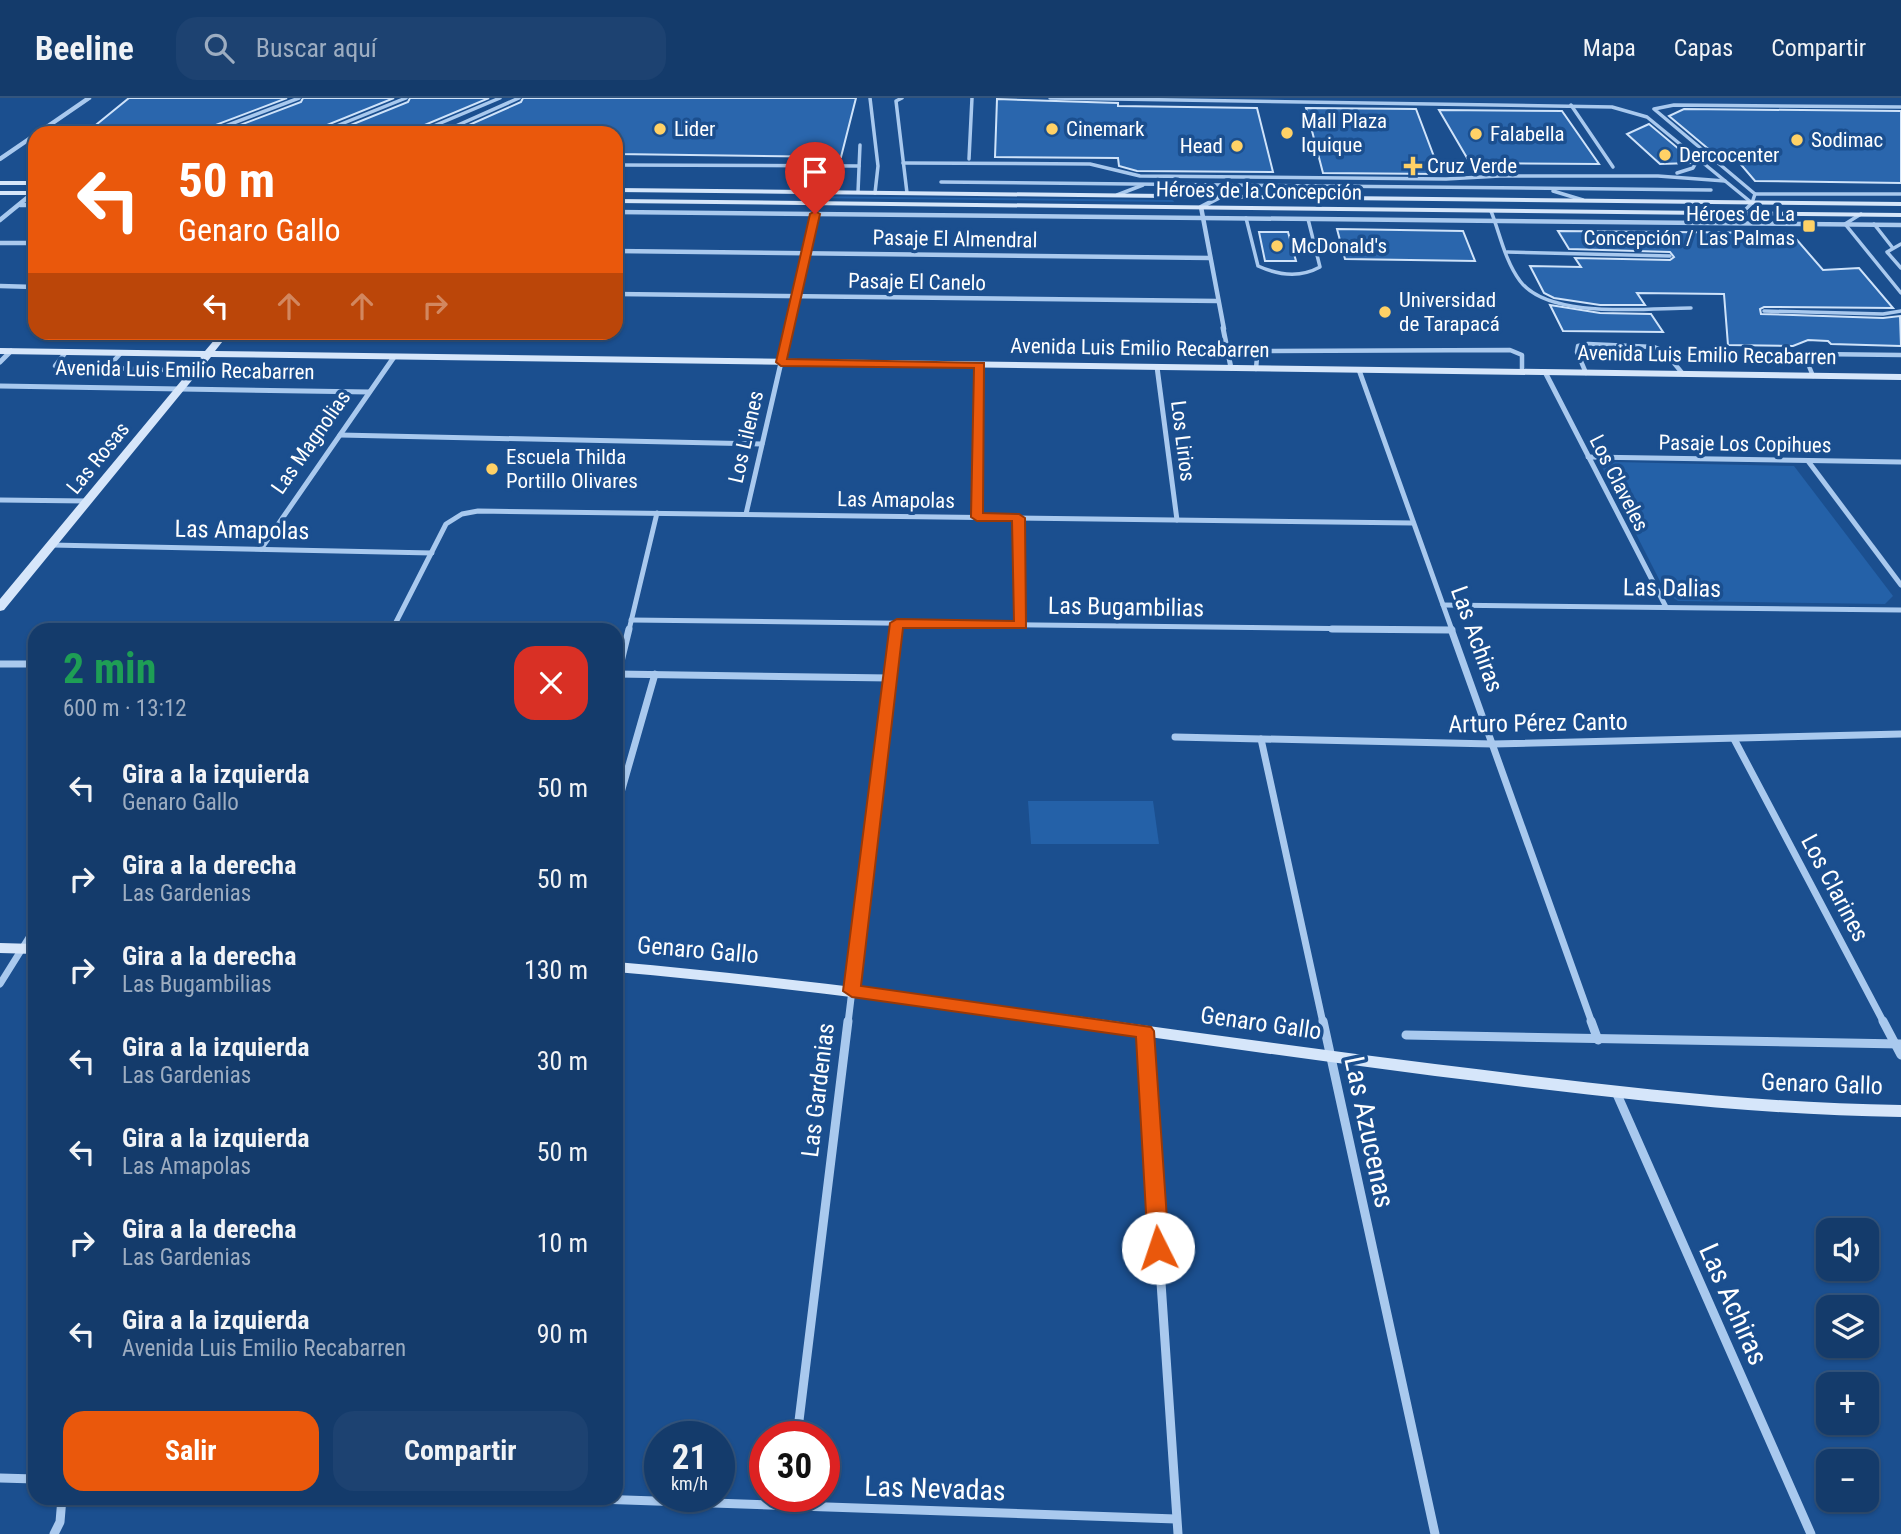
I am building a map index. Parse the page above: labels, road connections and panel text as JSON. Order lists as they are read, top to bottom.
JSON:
{
  "streets": {
    "street": [
      "Héroes de la Concepción",
      "Pasaje El Almendral",
      "Pasaje El Canelo",
      "Avenida Luis Emilio Recabarren",
      "Los Lilenes",
      "Los Lirios",
      "Las Magnolias",
      "Pasaje Los Copihues",
      "Las Rosas",
      "Los Claveles",
      "Las Amapolas",
      "Las Dalias",
      "Las Bugambilias",
      "Las Achiras",
      "Arturo Pérez Canto",
      "Los Clarines",
      "Genaro Gallo",
      "Las Gardenias",
      "Las Azucenas",
      "Las Nevadas"
    ]
  },
  "crossings": [
    ["Héroes de la Concepción", "Los Lilenes"],
    ["Pasaje El Almendral", "Los Lilenes"],
    ["Pasaje El Canelo", "Los Lilenes"],
    ["Avenida Luis Emilio Recabarren", "Los Lilenes"],
    ["Avenida Luis Emilio Recabarren", "Los Lirios"],
    ["Avenida Luis Emilio Recabarren", "Las Magnolias"],
    ["Avenida Luis Emilio Recabarren", "Las Rosas"],
    ["Avenida Luis Emilio Recabarren", "Los Claveles"],
    ["Avenida Luis Emilio Recabarren", "Las Achiras"],
    ["Los Lilenes", "Las Amapolas"],
    ["Los Lirios", "Las Amapolas"],
    ["Las Magnolias", "Las Amapolas"],
    ["Pasaje Los Copihues", "Los Claveles"],
    ["Las Rosas", "Las Amapolas"],
    ["Los Claveles", "Las Dalias"],
    ["Las Amapolas", "Las Achiras"],
    ["Las Dalias", "Las Achiras"],
    ["Las Bugambilias", "Las Achiras"],
    ["Las Bugambilias", "Las Gardenias"],
    ["Las Achiras", "Arturo Pérez Canto"],
    ["Las Achiras", "Genaro Gallo"],
    ["Arturo Pérez Canto", "Los Clarines"],
    ["Arturo Pérez Canto", "Las Azucenas"],
    ["Los Clarines", "Genaro Gallo"],
    ["Genaro Gallo", "Las Gardenias"],
    ["Genaro Gallo", "Las Azucenas"]
  ],
  "places": {
    "other": [
      "Lider",
      "Cinemark",
      "Mall Plaza Iquique",
      "Falabella",
      "Sodimac",
      "Head",
      "Dercocenter",
      "McDonald's",
      "Universidad de Tarapacá",
      "Escuela Thilda Portillo Olivares"
    ],
    "health": ["Cruz Verde"],
    "transit": ["Héroes de La Concepción / Las Palmas"]
  },
  "page": {
    "header": "Beeline",
    "search": "Buscar aquí",
    "nav": ["Mapa", "Capas", "Compartir"],
    "turn": ["50 m", "Genaro Gallo"],
    "heading": ["2 min", "600 m · 13:12"],
    "list": [
      {
        "name": "Gira a la izquierda",
        "note": "Genaro Gallo",
        "value": "50 m"
      },
      {
        "name": "Gira a la derecha",
        "note": "Las Gardenias",
        "value": "50 m"
      },
      {
        "name": "Gira a la derecha",
        "note": "Las Bugambilias",
        "value": "130 m"
      },
      {
        "name": "Gira a la izquierda",
        "note": "Las Gardenias",
        "value": "30 m"
      },
      {
        "name": "Gira a la izquierda",
        "note": "Las Amapolas",
        "value": "50 m"
      },
      {
        "name": "Gira a la derecha",
        "note": "Las Gardenias",
        "value": "10 m"
      },
      {
        "name": "Gira a la izquierda",
        "note": "Avenida Luis Emilio Recabarren",
        "value": "90 m"
      }
    ],
    "map_buttons": ["+", "−"],
    "buttons": ["Salir", "Compartir"],
    "speed": "21 km/h",
    "limit": "30"
  }
}
